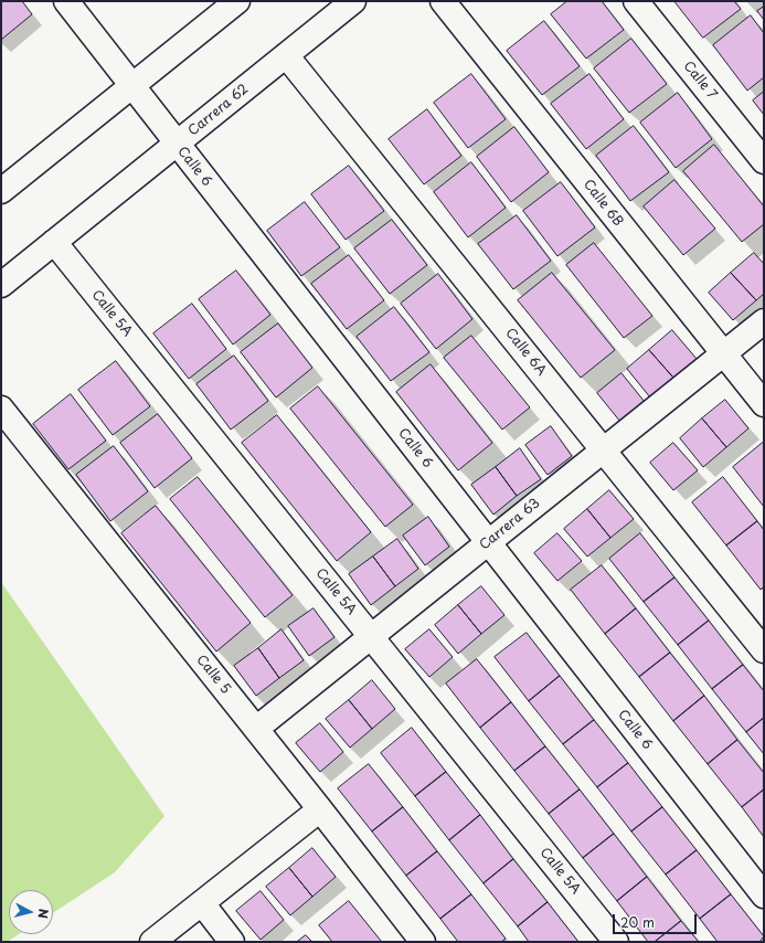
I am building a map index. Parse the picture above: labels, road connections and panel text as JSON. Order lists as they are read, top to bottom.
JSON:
{
  "streets": {
    "street": [
      "Calle 7",
      "Carrera 62",
      "Calle 6",
      "Calle 6B",
      "Calle 5A",
      "Calle 6A",
      "Carrera 63",
      "Calle 5"
    ]
  },
  "crossings": [
    ["Carrera 62", "Calle 6"],
    ["Carrera 62", "Calle 5A"],
    ["Carrera 62", "Calle 6A"],
    ["Calle 6", "Carrera 63"],
    ["Calle 6B", "Carrera 63"],
    ["Calle 5A", "Carrera 63"],
    ["Calle 6A", "Carrera 63"],
    ["Carrera 63", "Calle 5"]
  ],
  "scale_bar": "20 m",
  "north": "right"
}
